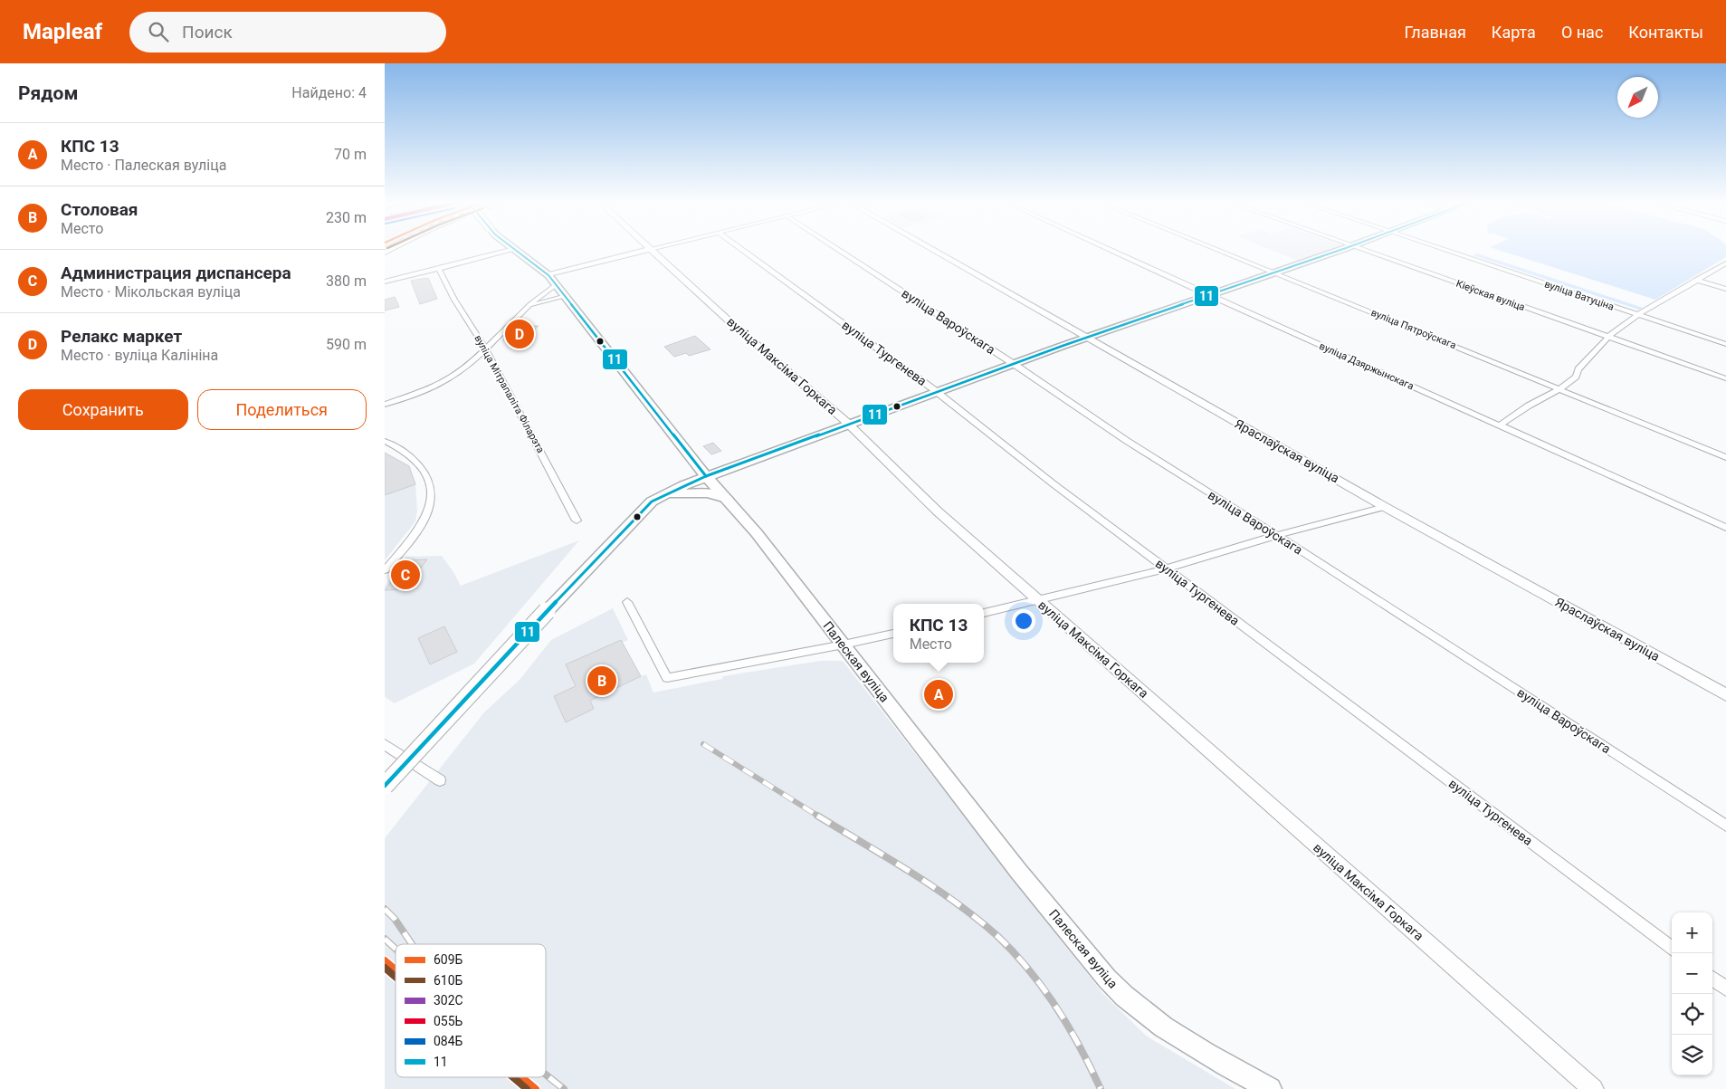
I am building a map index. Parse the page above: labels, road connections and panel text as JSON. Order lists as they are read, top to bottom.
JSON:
{
  "streets": {
    "main road": ["Палеская вуліца"],
    "street": [
      "Кіеўская вуліца",
      "вуліца Ватуціна",
      "вуліца Вароўскага",
      "вуліца Пятроўскага",
      "вуліца Тургенева",
      "вуліца Максіма Горкага",
      "вуліца Дзяржынскага",
      "вуліца Мітрапаліта Філарэта",
      "Яраслаўская вуліца"
    ]
  },
  "lines": ["transit line 11", "transit line 609Б", "transit line 610Б"],
  "legend": [
    "609Б",
    "610Б",
    "302С",
    "055Ь",
    "084Б",
    "11"
  ],
  "north": "bottom left",
  "page": {
    "header": "Mapleaf",
    "search": "Поиск",
    "nav": [
      "Главная",
      "Карта",
      "О нас",
      "Контакты"
    ],
    "heading": ["Рядом", "Найдено: 4"],
    "list": [
      {
        "mark": "A",
        "name": "КПС 13",
        "note": "Место · Палеская вуліца",
        "value": "70 m"
      },
      {
        "mark": "B",
        "name": "Столовая",
        "note": "Место",
        "value": "230 m"
      },
      {
        "mark": "C",
        "name": "Администрация диспансера",
        "note": "Место · Мікольская вуліца",
        "value": "380 m"
      },
      {
        "mark": "D",
        "name": "Релакс маркет",
        "note": "Место · вуліца Калініна",
        "value": "590 m"
      }
    ],
    "pins": [
      "D",
      "C",
      "B",
      "A"
    ],
    "buttons": ["Сохранить", "Поделиться"],
    "popup": ["КПС 13", "Место"],
    "map_buttons": ["+", "−"]
  }
}
